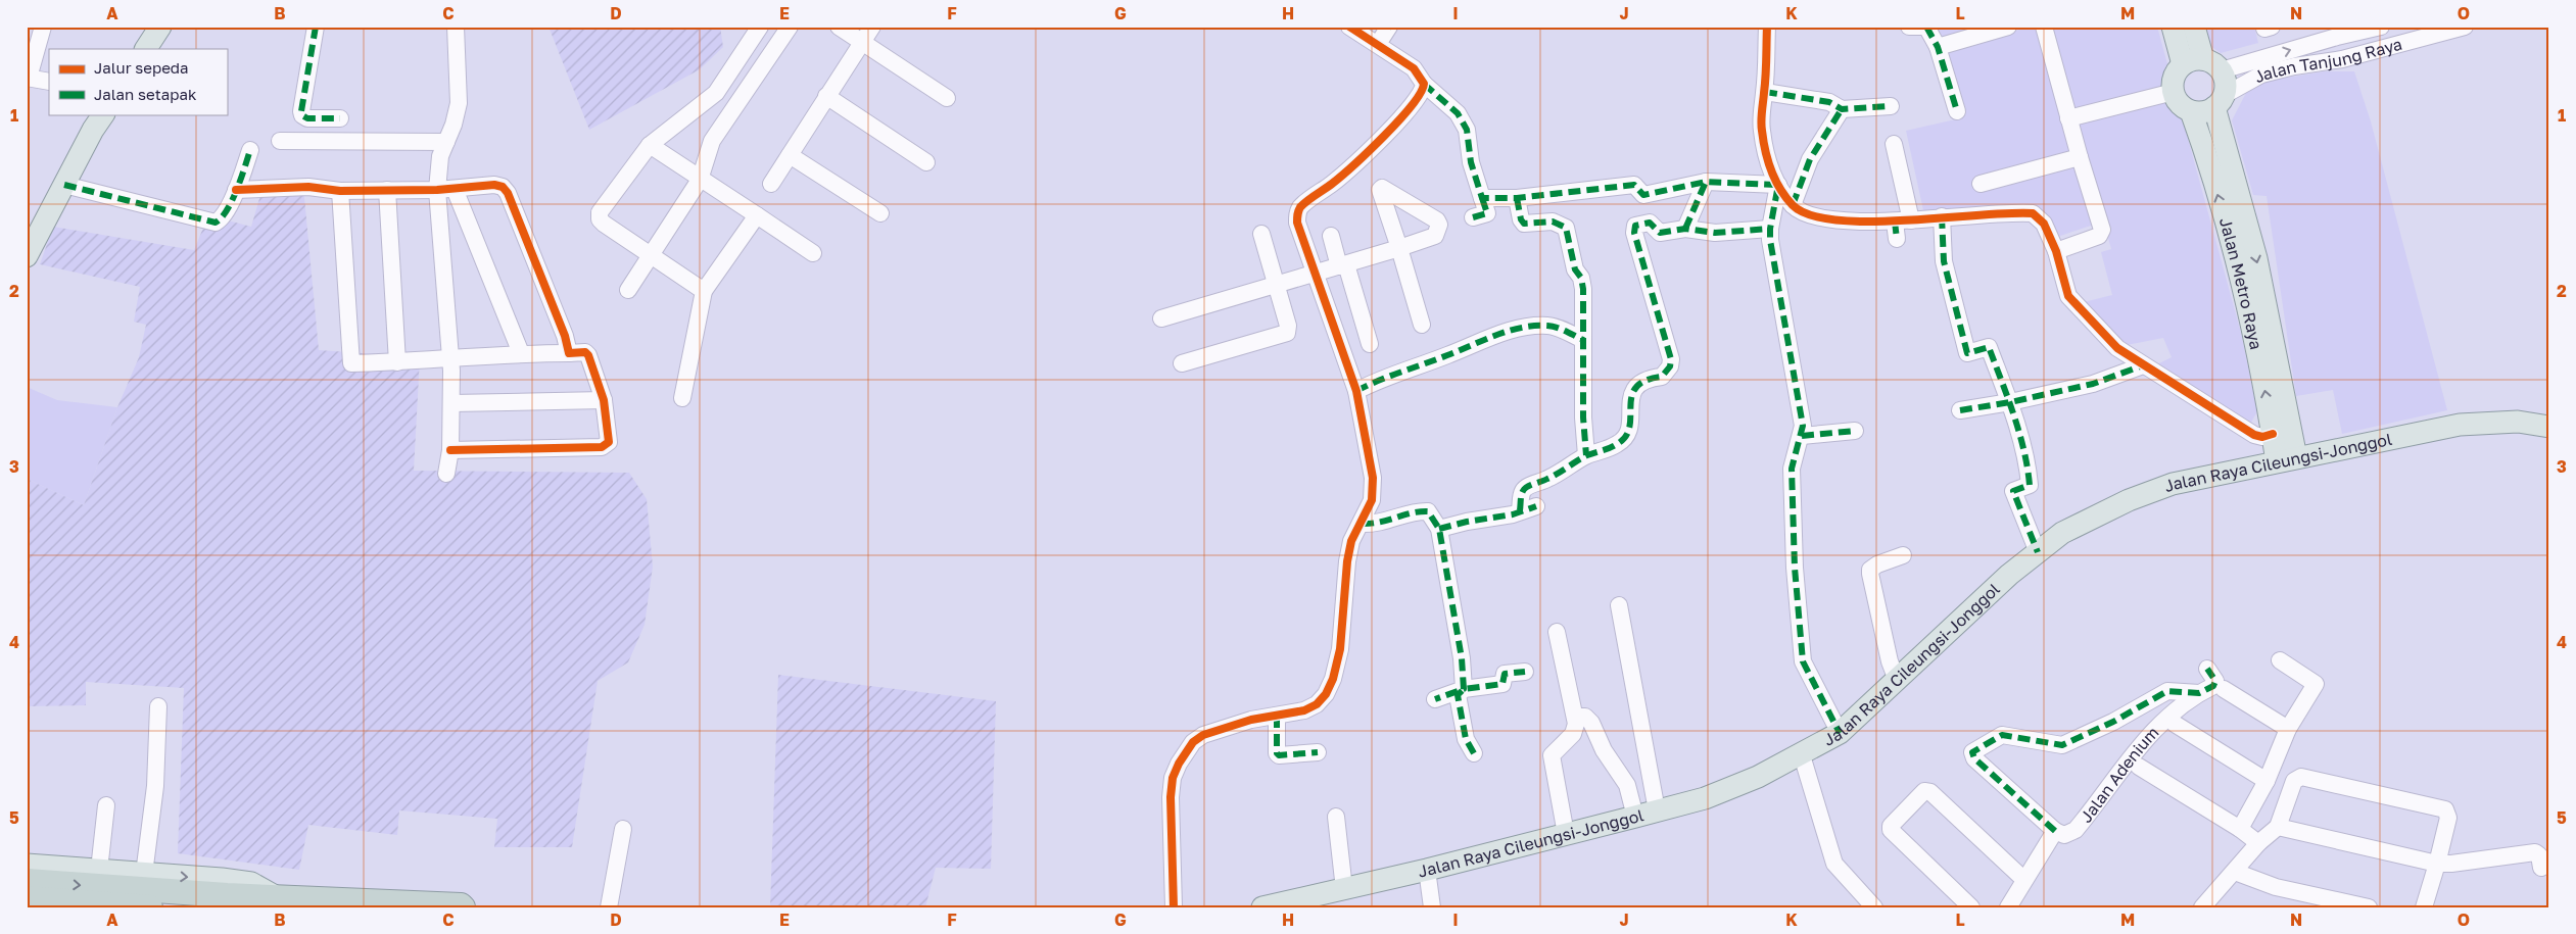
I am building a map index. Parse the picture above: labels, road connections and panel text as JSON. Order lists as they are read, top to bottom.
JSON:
{
  "streets": {
    "main road": ["Jalan Metro Raya", "Jalan Raya Cileungsi-Jonggol"],
    "street": ["Jalan Tanjung Raya", "Jalan Adenium"]
  },
  "crossings": [
    ["Jalan Tanjung Raya", "Jalan Metro Raya"],
    ["Jalan Metro Raya", "Jalan Raya Cileungsi-Jonggol"]
  ],
  "legend": ["Jalur sepeda", "Jalan setapak"],
  "grid": {
    "columns": [
      "A",
      "B",
      "C",
      "D",
      "E",
      "F",
      "G",
      "H",
      "I",
      "J",
      "K",
      "L",
      "M",
      "N",
      "O"
    ],
    "rows": [
      "1",
      "2",
      "3",
      "4",
      "5"
    ]
  }
}
